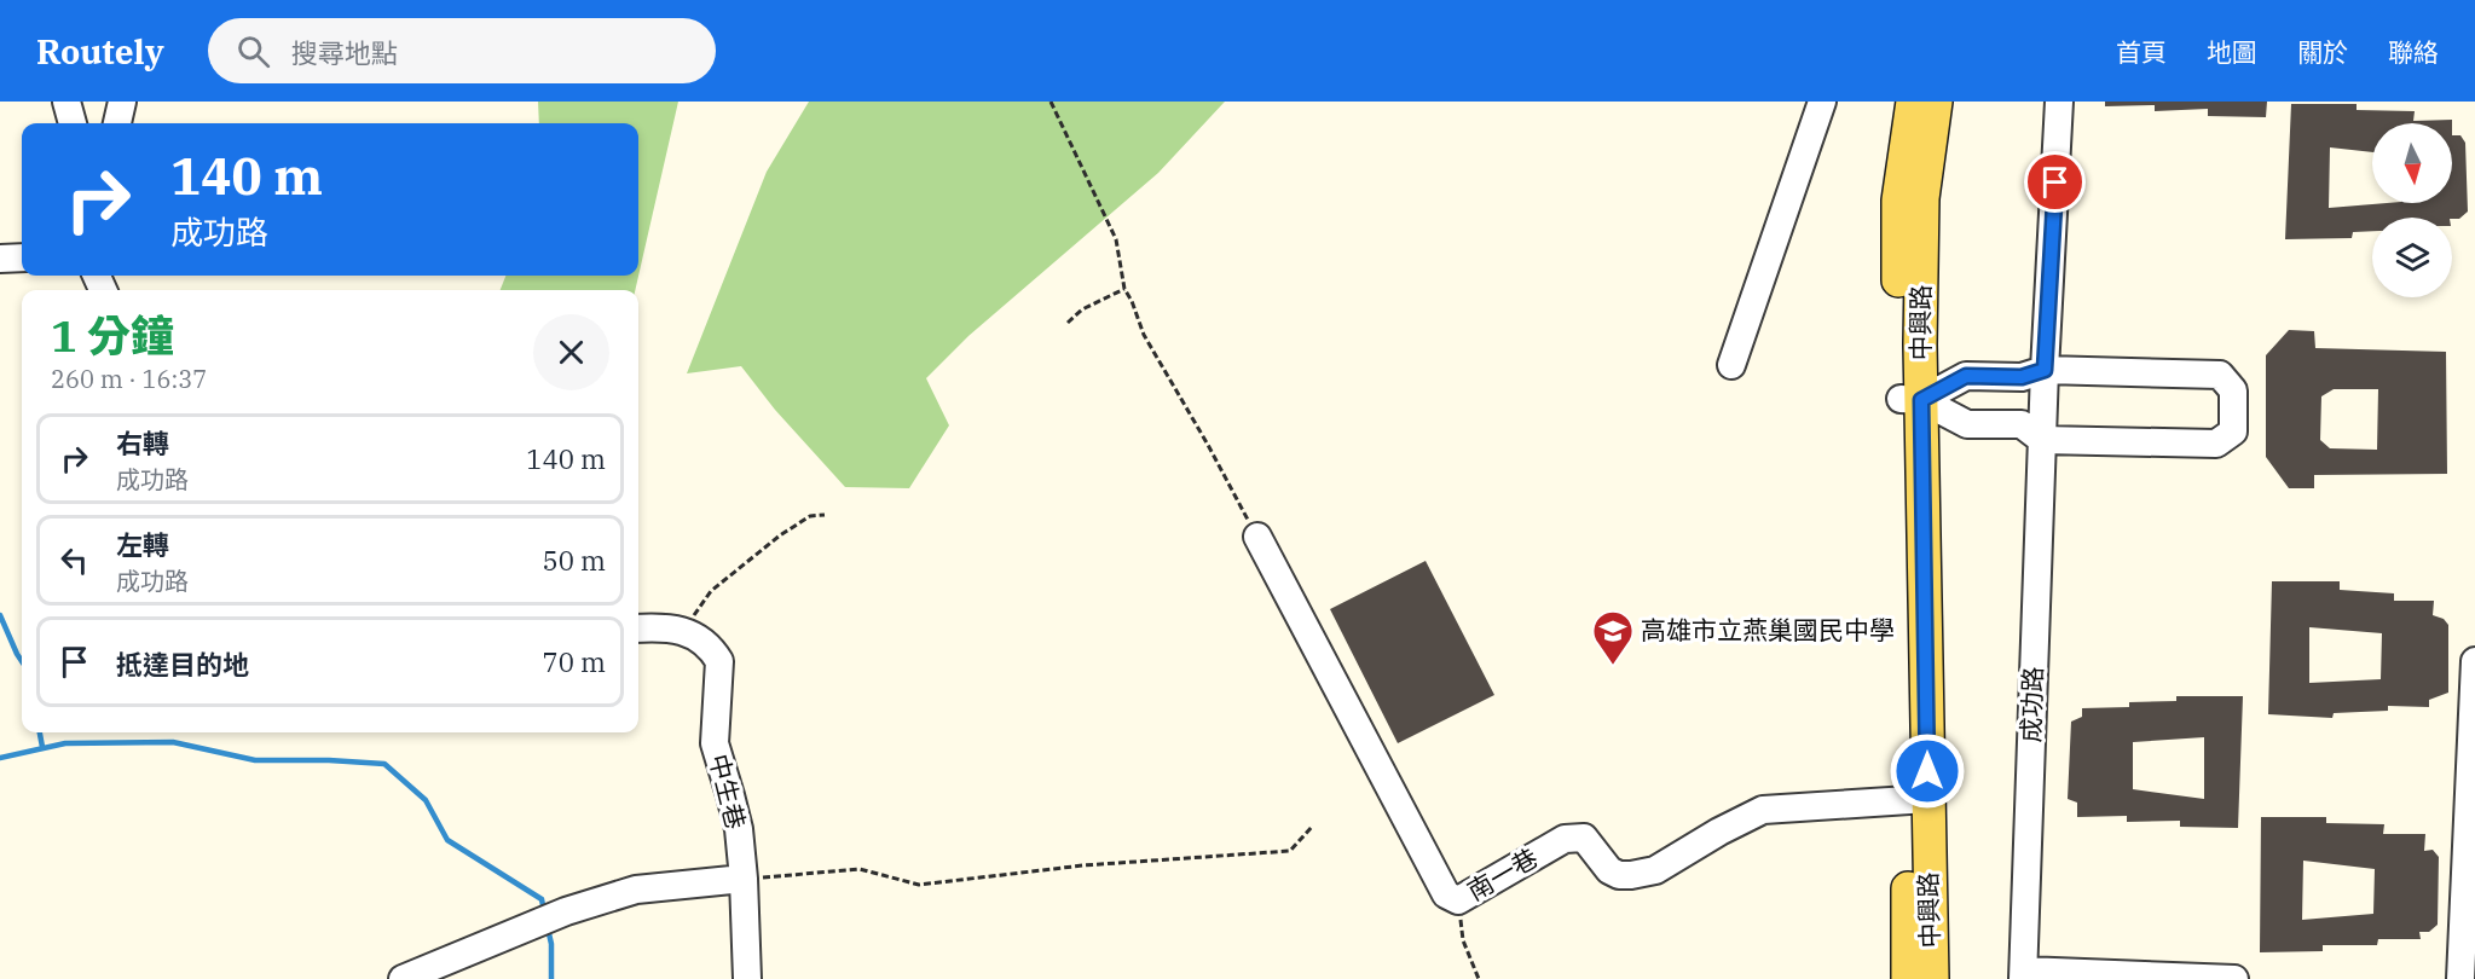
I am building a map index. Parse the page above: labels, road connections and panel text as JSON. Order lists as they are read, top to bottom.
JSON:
{
  "streets": {
    "main road": ["中興路"],
    "lane": ["成功路", "中生巷", "南一巷"]
  },
  "crossings": [
    ["中興路", "南一巷"]
  ],
  "places": {
    "school or university": ["高雄市立燕巢國民中學"]
  },
  "north": "bottom",
  "page": {
    "header": "Routely",
    "search": "搜尋地點",
    "nav": [
      "首頁",
      "地圖",
      "關於",
      "聯絡"
    ],
    "turn": ["140 m", "成功路"],
    "heading": ["1 分鐘", "260 m · 16:37"],
    "list": [
      {
        "name": "右轉",
        "note": "成功路",
        "value": "140 m"
      },
      {
        "name": "左轉",
        "note": "成功路",
        "value": "50 m"
      },
      {
        "name": "抵達目的地",
        "value": "70 m"
      }
    ]
  }
}
